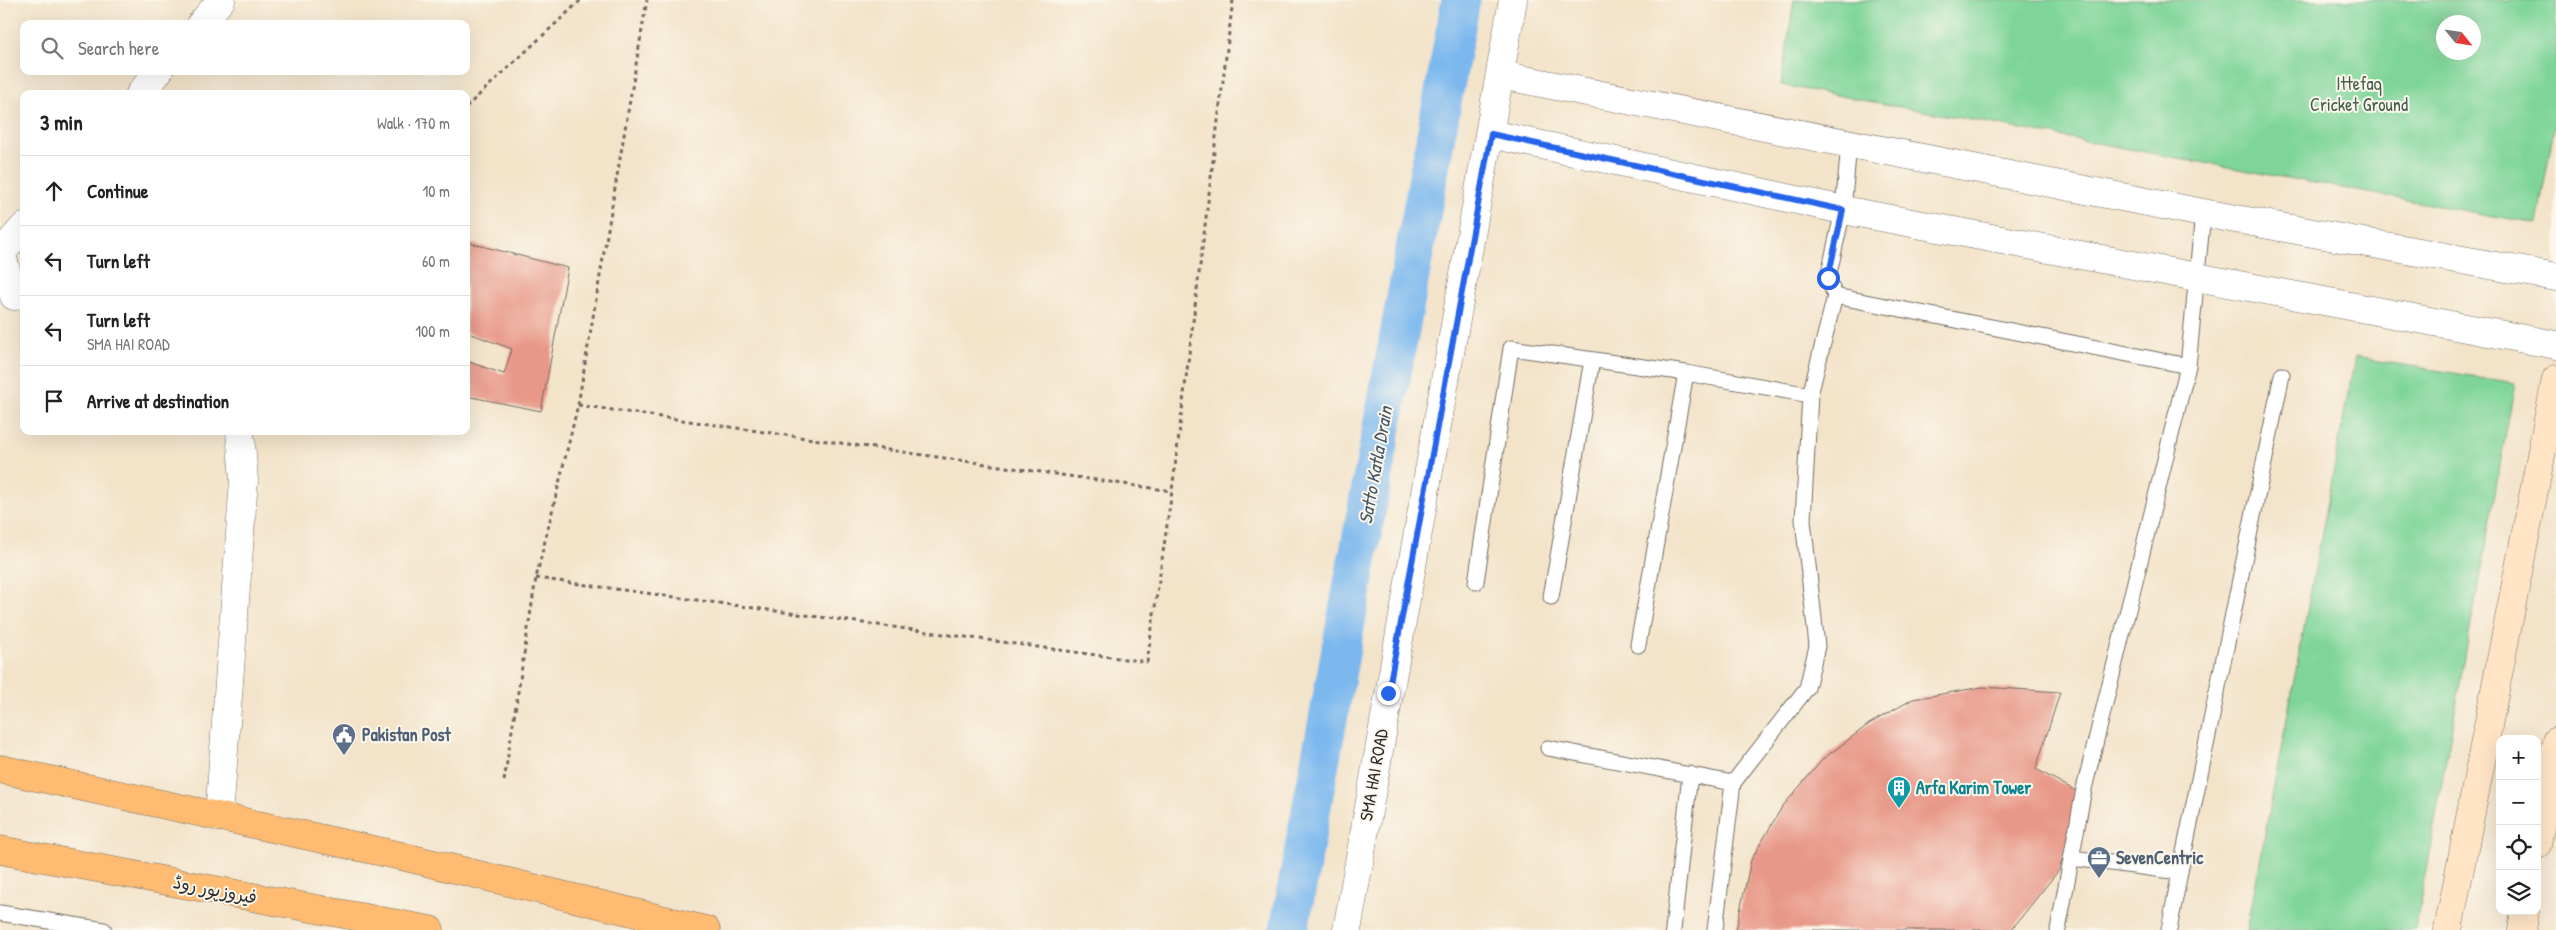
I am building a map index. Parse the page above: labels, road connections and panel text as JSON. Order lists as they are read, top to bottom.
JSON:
{
  "streets": {
    "main road": ["فیروزپور روڈ"],
    "street": ["SMA HAI ROAD"]
  },
  "water": ["Satto Katla Drain"],
  "parks": ["Ittefaq Cricket Ground"],
  "places": {
    "public building": ["Pakistan Post"],
    "building": ["Arfa Karim Tower"],
    "office": ["SevenCentric"]
  },
  "north": "bottom right",
  "page": {
    "search": "Search here",
    "heading": ["3 min", "Walk · 170 m"],
    "list": [
      ["Continue", "10 m"],
      ["Turn left", "60 m"],
      ["Turn left", "SMA HAI ROAD", "100 m"],
      "Arrive at destination"
    ],
    "map_buttons": ["+", "−"]
  }
}
